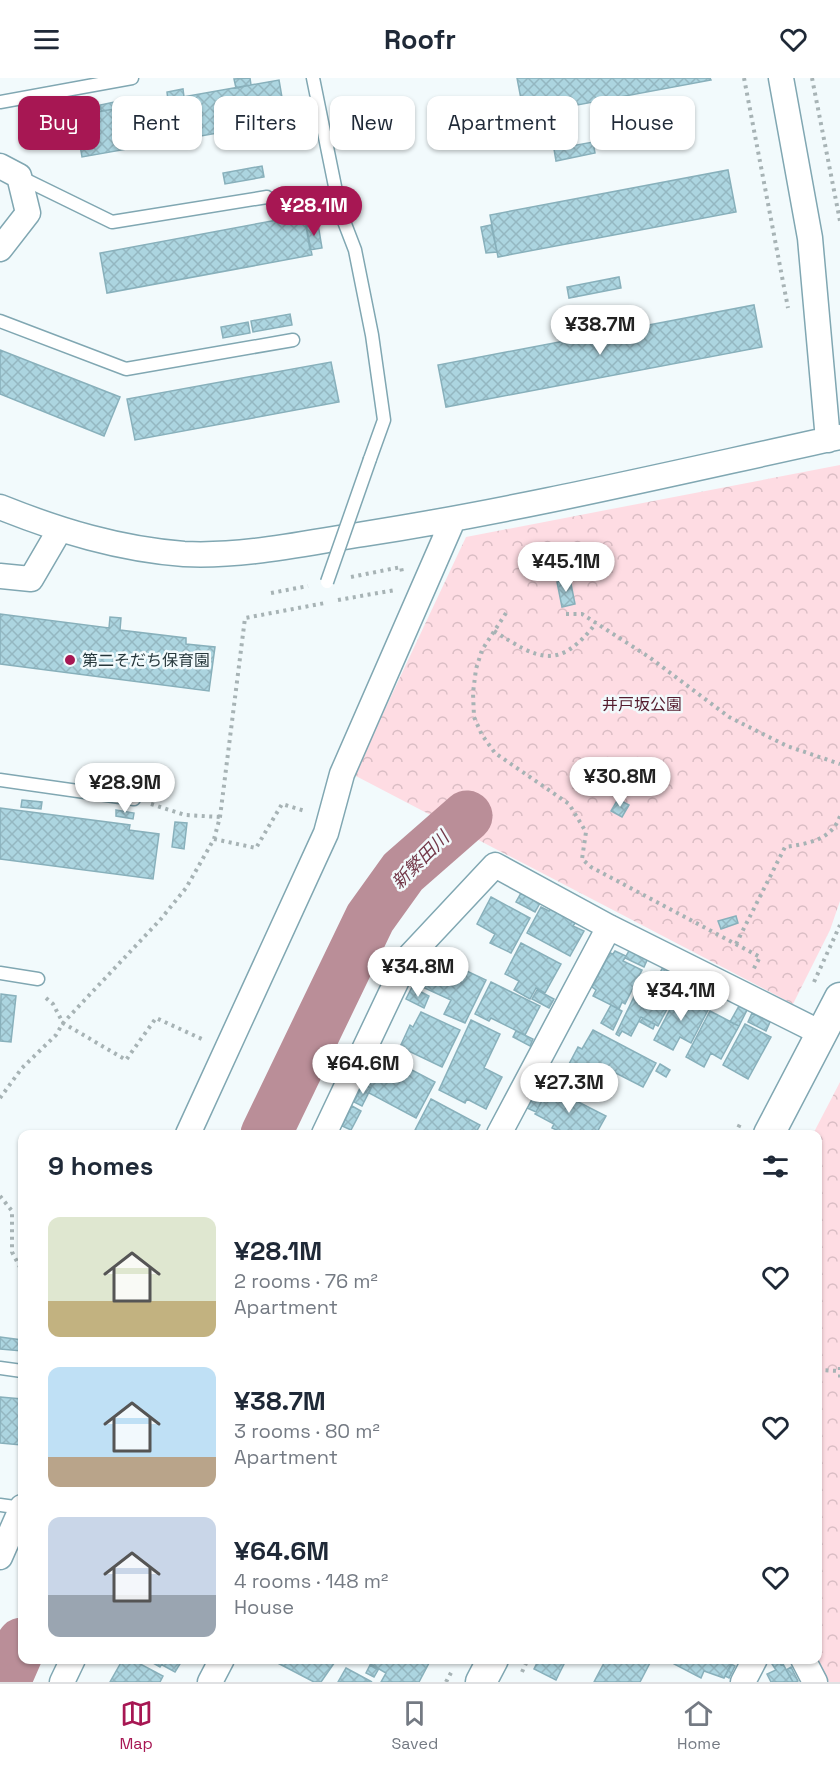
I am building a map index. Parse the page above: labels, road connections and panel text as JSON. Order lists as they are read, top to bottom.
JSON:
{
  "water": ["新繁田川"],
  "parks": ["井戸坂公園"],
  "places": ["第二そだち保育園"],
  "page": {
    "header": "Roofr",
    "chip": [
      "Buy",
      "Rent",
      "Filters",
      "New",
      "Apartment",
      "House"
    ],
    "price": [
      "¥28.1M",
      "¥38.7M",
      "¥45.1M",
      "¥30.8M",
      "¥28.9M",
      "¥34.8M",
      "¥34.1M",
      "¥64.6M",
      "¥27.3M"
    ],
    "heading": "9 homes",
    "list": [
      {
        "name": "¥28.1M",
        "note": "2 rooms · 76 m² · Apartment"
      },
      {
        "name": "¥38.7M",
        "note": "3 rooms · 80 m² · Apartment"
      },
      {
        "name": "¥64.6M",
        "note": "4 rooms · 148 m² · House"
      }
    ],
    "tabs": ["Map", "Saved", "Home"]
  }
}
